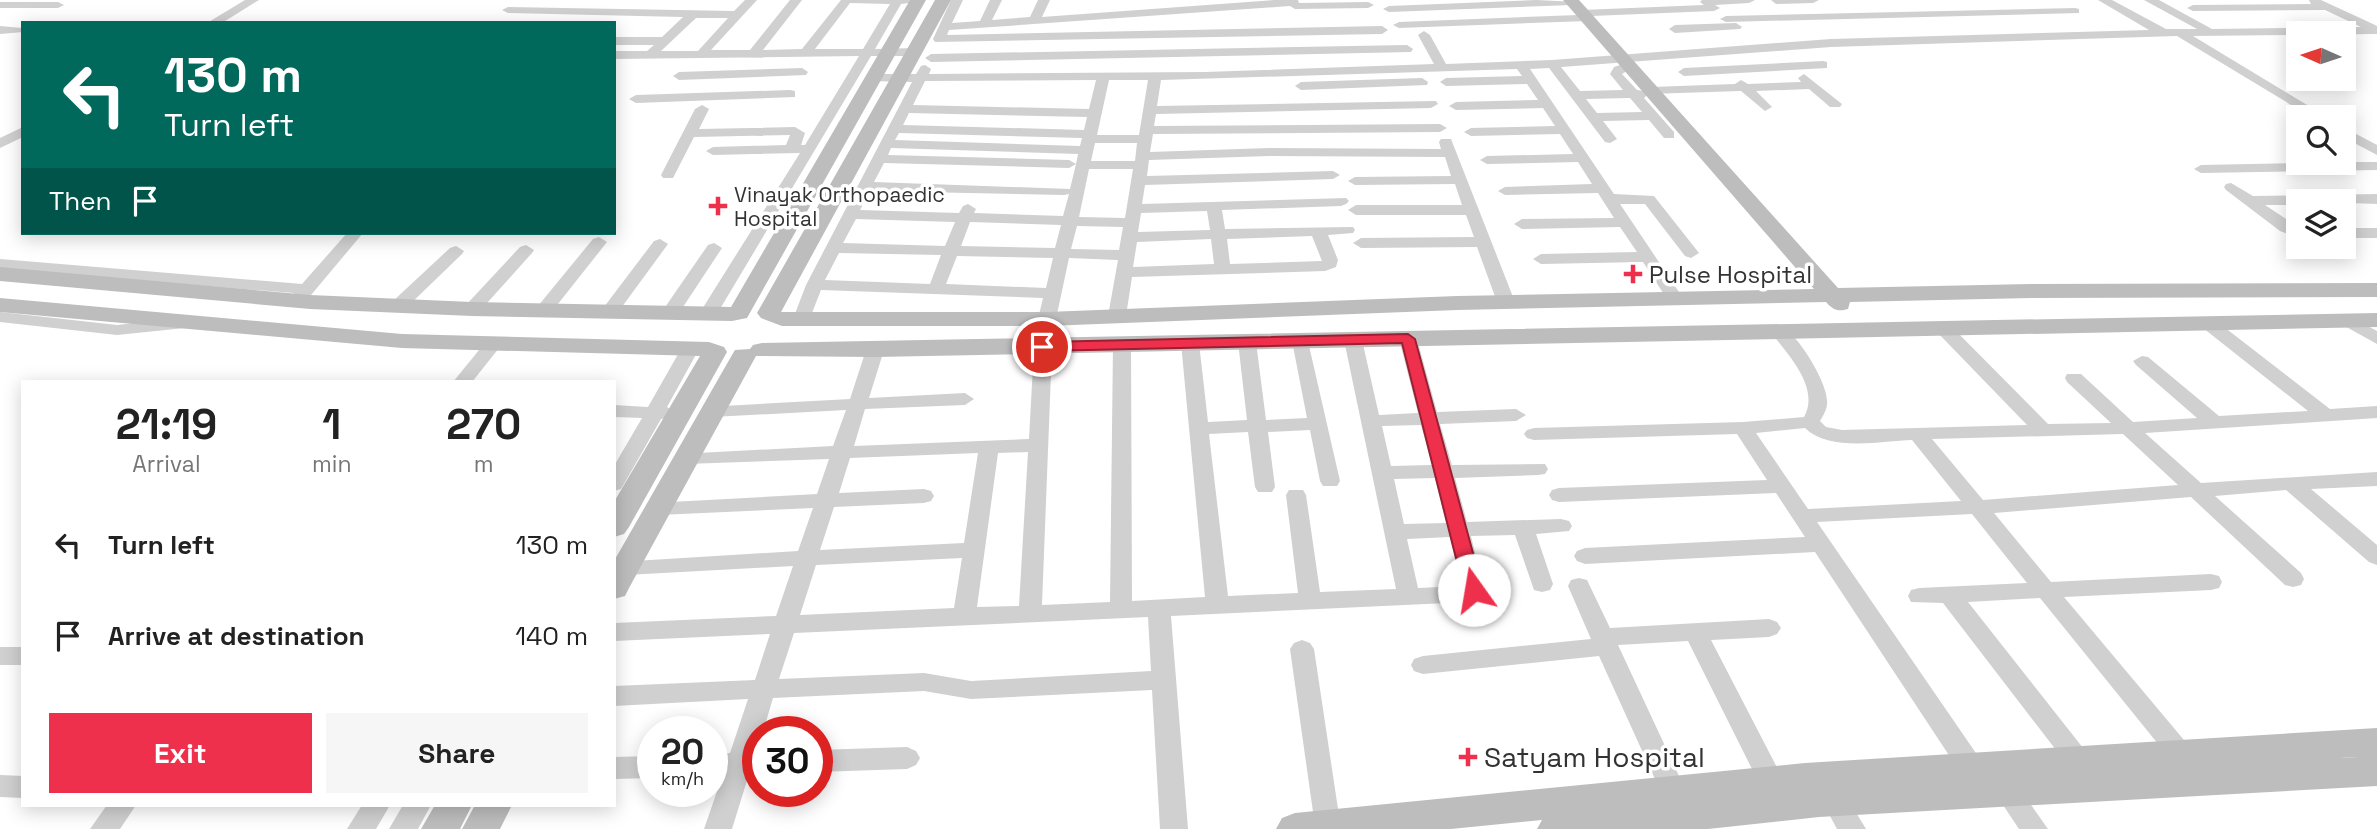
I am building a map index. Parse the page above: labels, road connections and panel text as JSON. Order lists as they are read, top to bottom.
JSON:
{
  "places": {
    "health": ["Vinayak Orthopaedic Hospital", "Pulse Hospital", "Satyam Hospital"]
  },
  "north": "left",
  "page": {
    "turn": ["130 m", "Turn left"],
    "then": "Then",
    "eta": [
      "21:19",
      "Arrival",
      "1",
      "min",
      "270",
      "m"
    ],
    "list": [
      {
        "name": "Turn left",
        "value": "130 m"
      },
      {
        "name": "Arrive at destination",
        "value": "140 m"
      }
    ],
    "buttons": ["Exit", "Share"],
    "speed": "20 km/h",
    "limit": "30"
  }
}
